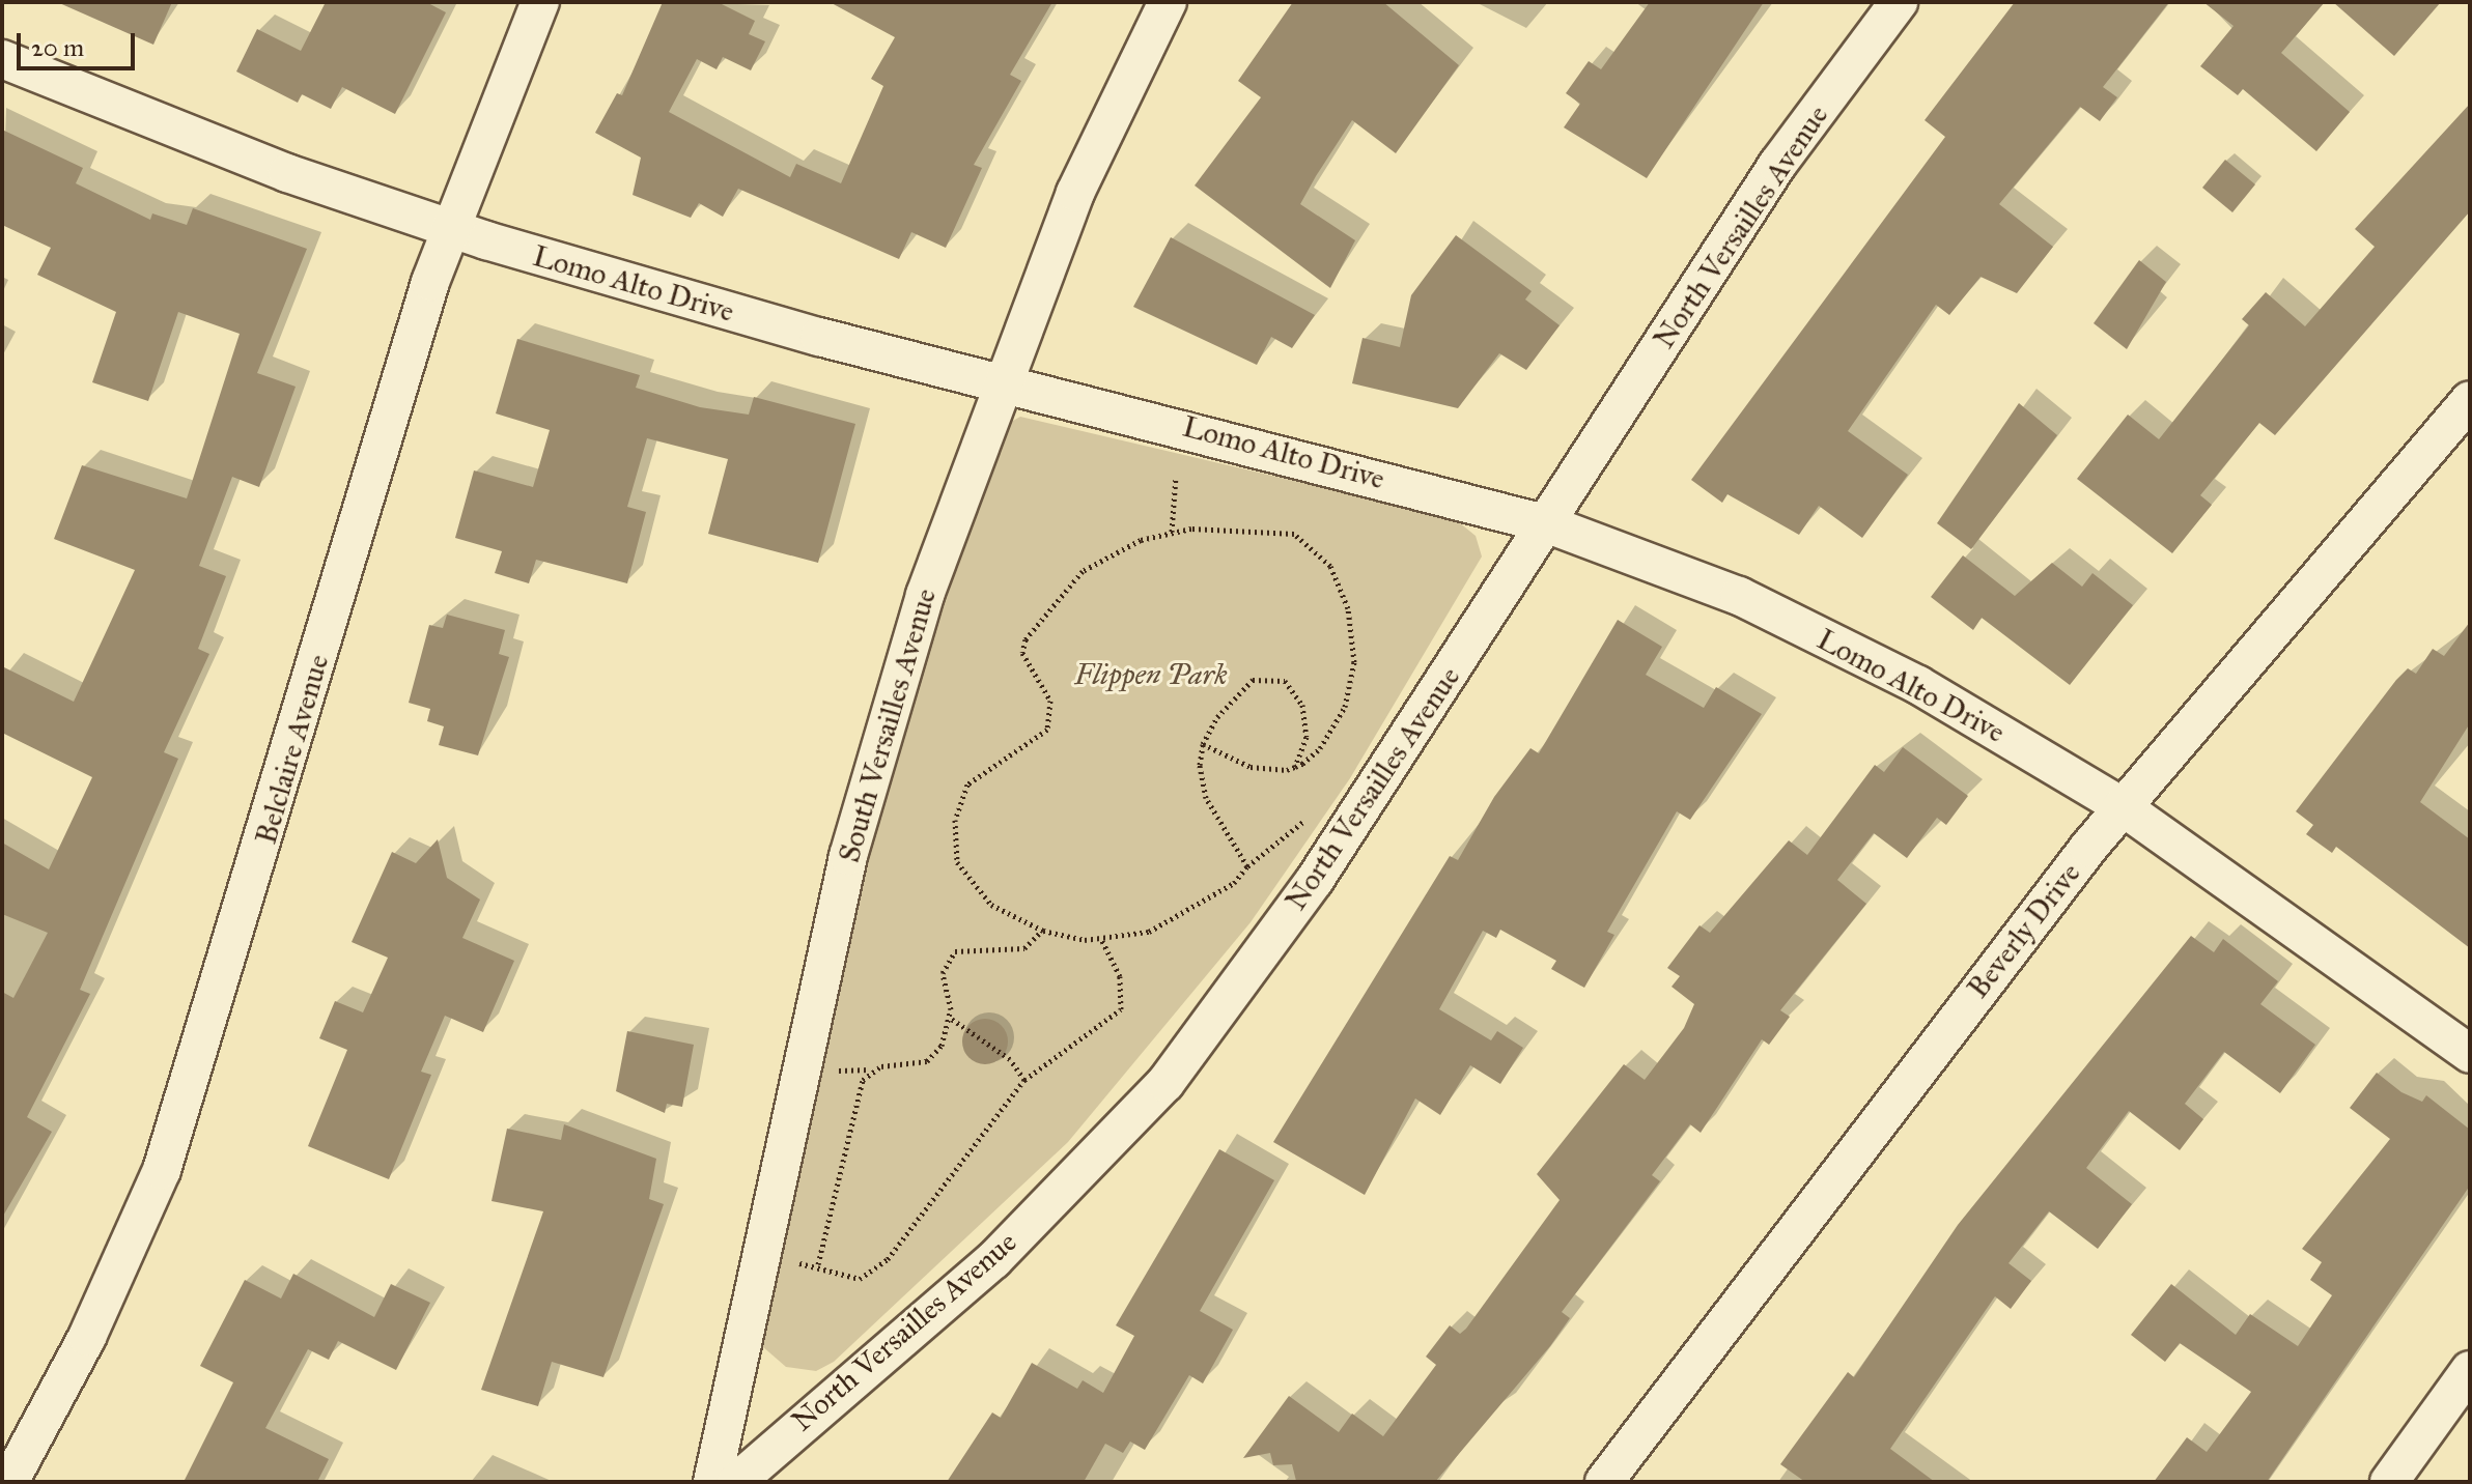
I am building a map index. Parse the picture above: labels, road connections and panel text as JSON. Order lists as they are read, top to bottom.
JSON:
{
  "streets": {
    "street": [
      "North Versailles Avenue",
      "Lomo Alto Drive",
      "South Versailles Avenue",
      "Belclaire Avenue",
      "Beverly Drive"
    ]
  },
  "crossings": [
    ["North Versailles Avenue", "Lomo Alto Drive"],
    ["Lomo Alto Drive", "South Versailles Avenue"],
    ["Lomo Alto Drive", "Belclaire Avenue"],
    ["Lomo Alto Drive", "Beverly Drive"]
  ],
  "parks": ["Flippen Park"],
  "scale_bar": "20 m"
}
